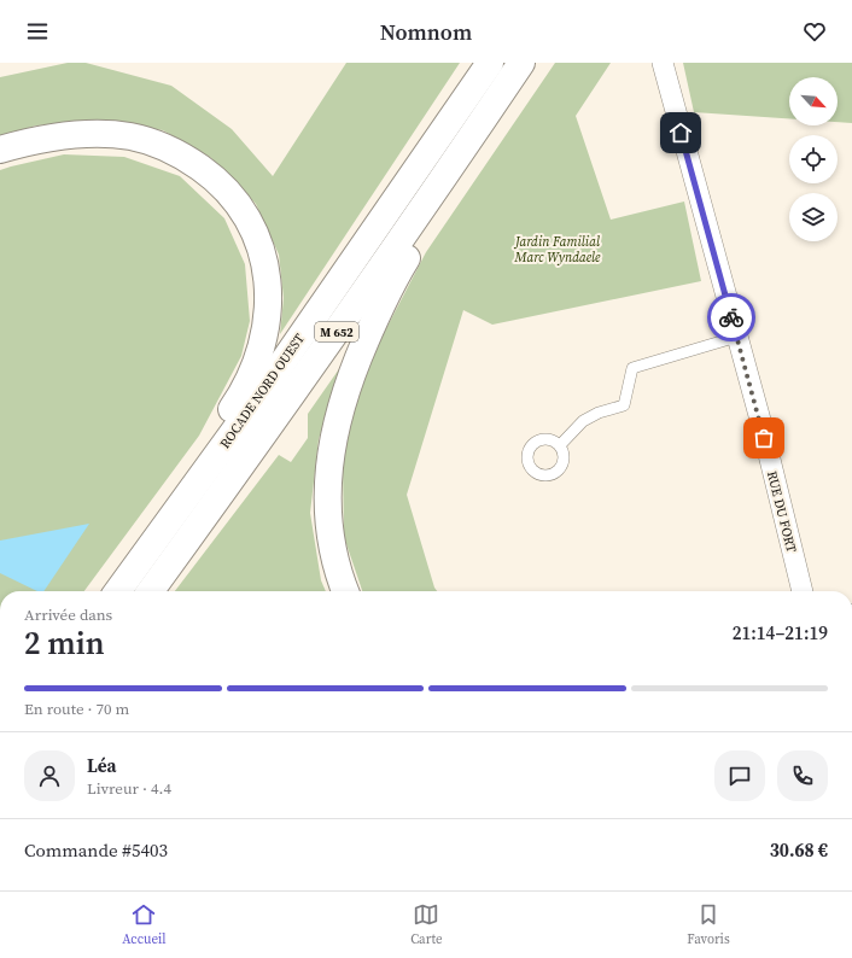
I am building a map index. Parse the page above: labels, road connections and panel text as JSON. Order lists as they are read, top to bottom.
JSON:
{
  "streets": {
    "highway": ["M 652", "ROCADE NORD OUEST"],
    "street": ["RUE DU FORT"]
  },
  "parks": ["Jardin Familial Marc Wyndaele"],
  "north": "bottom right",
  "page": {
    "header": "Nomnom",
    "heading": ["2 min", "Arrivée dans", "21:14–21:19"],
    "panel": [
      "Léa",
      "Livreur · 4.4",
      "Commande #5403",
      "30.68 €"
    ],
    "bar": "En route · 70 m",
    "tabs": ["Accueil", "Carte", "Favoris"]
  }
}
